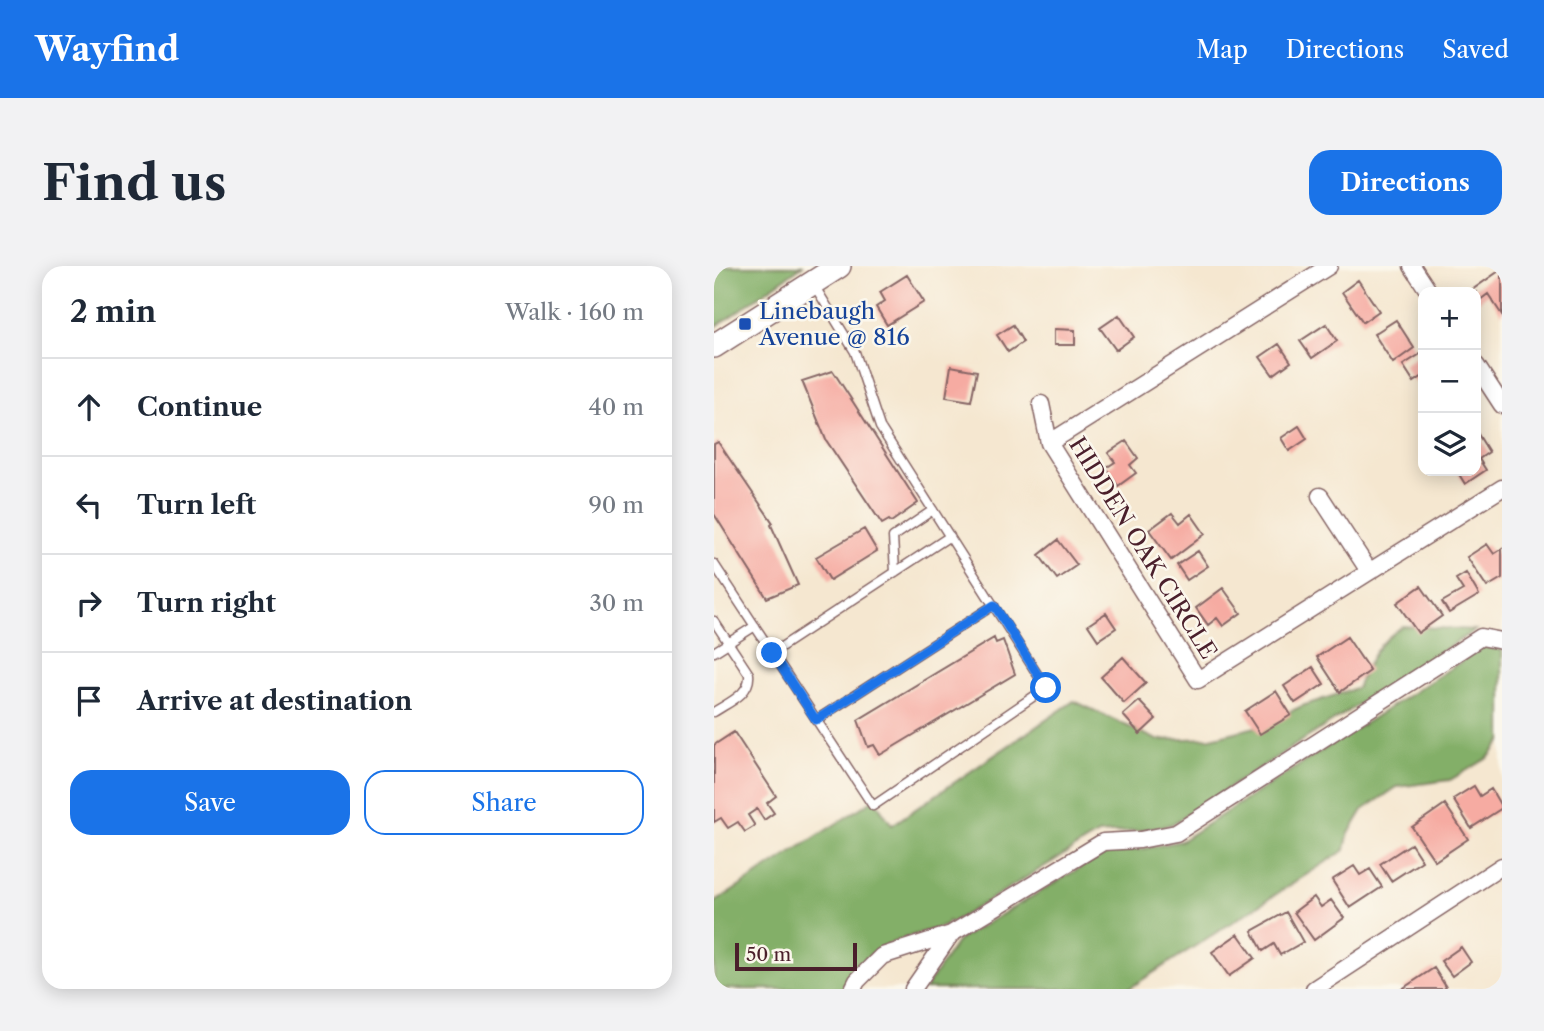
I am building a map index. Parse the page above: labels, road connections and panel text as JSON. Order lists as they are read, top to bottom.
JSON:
{
  "streets": {
    "street": ["HIDDEN OAK CIRCLE"]
  },
  "places": {
    "transit": ["Linebaugh Avenue @ 816"]
  },
  "scale_bar": "50 m",
  "page": {
    "header": "Wayfind",
    "nav": ["Map", "Directions", "Saved"],
    "buttons": [
      "Directions",
      ["Save", "Share"]
    ],
    "title": "Find us",
    "heading": ["2 min", "Walk · 160 m"],
    "map_buttons": ["+", "−"],
    "list": [
      ["Continue", "40 m"],
      ["Turn left", "90 m"],
      ["Turn right", "30 m"],
      "Arrive at destination"
    ],
    "scale": "50 m"
  }
}
